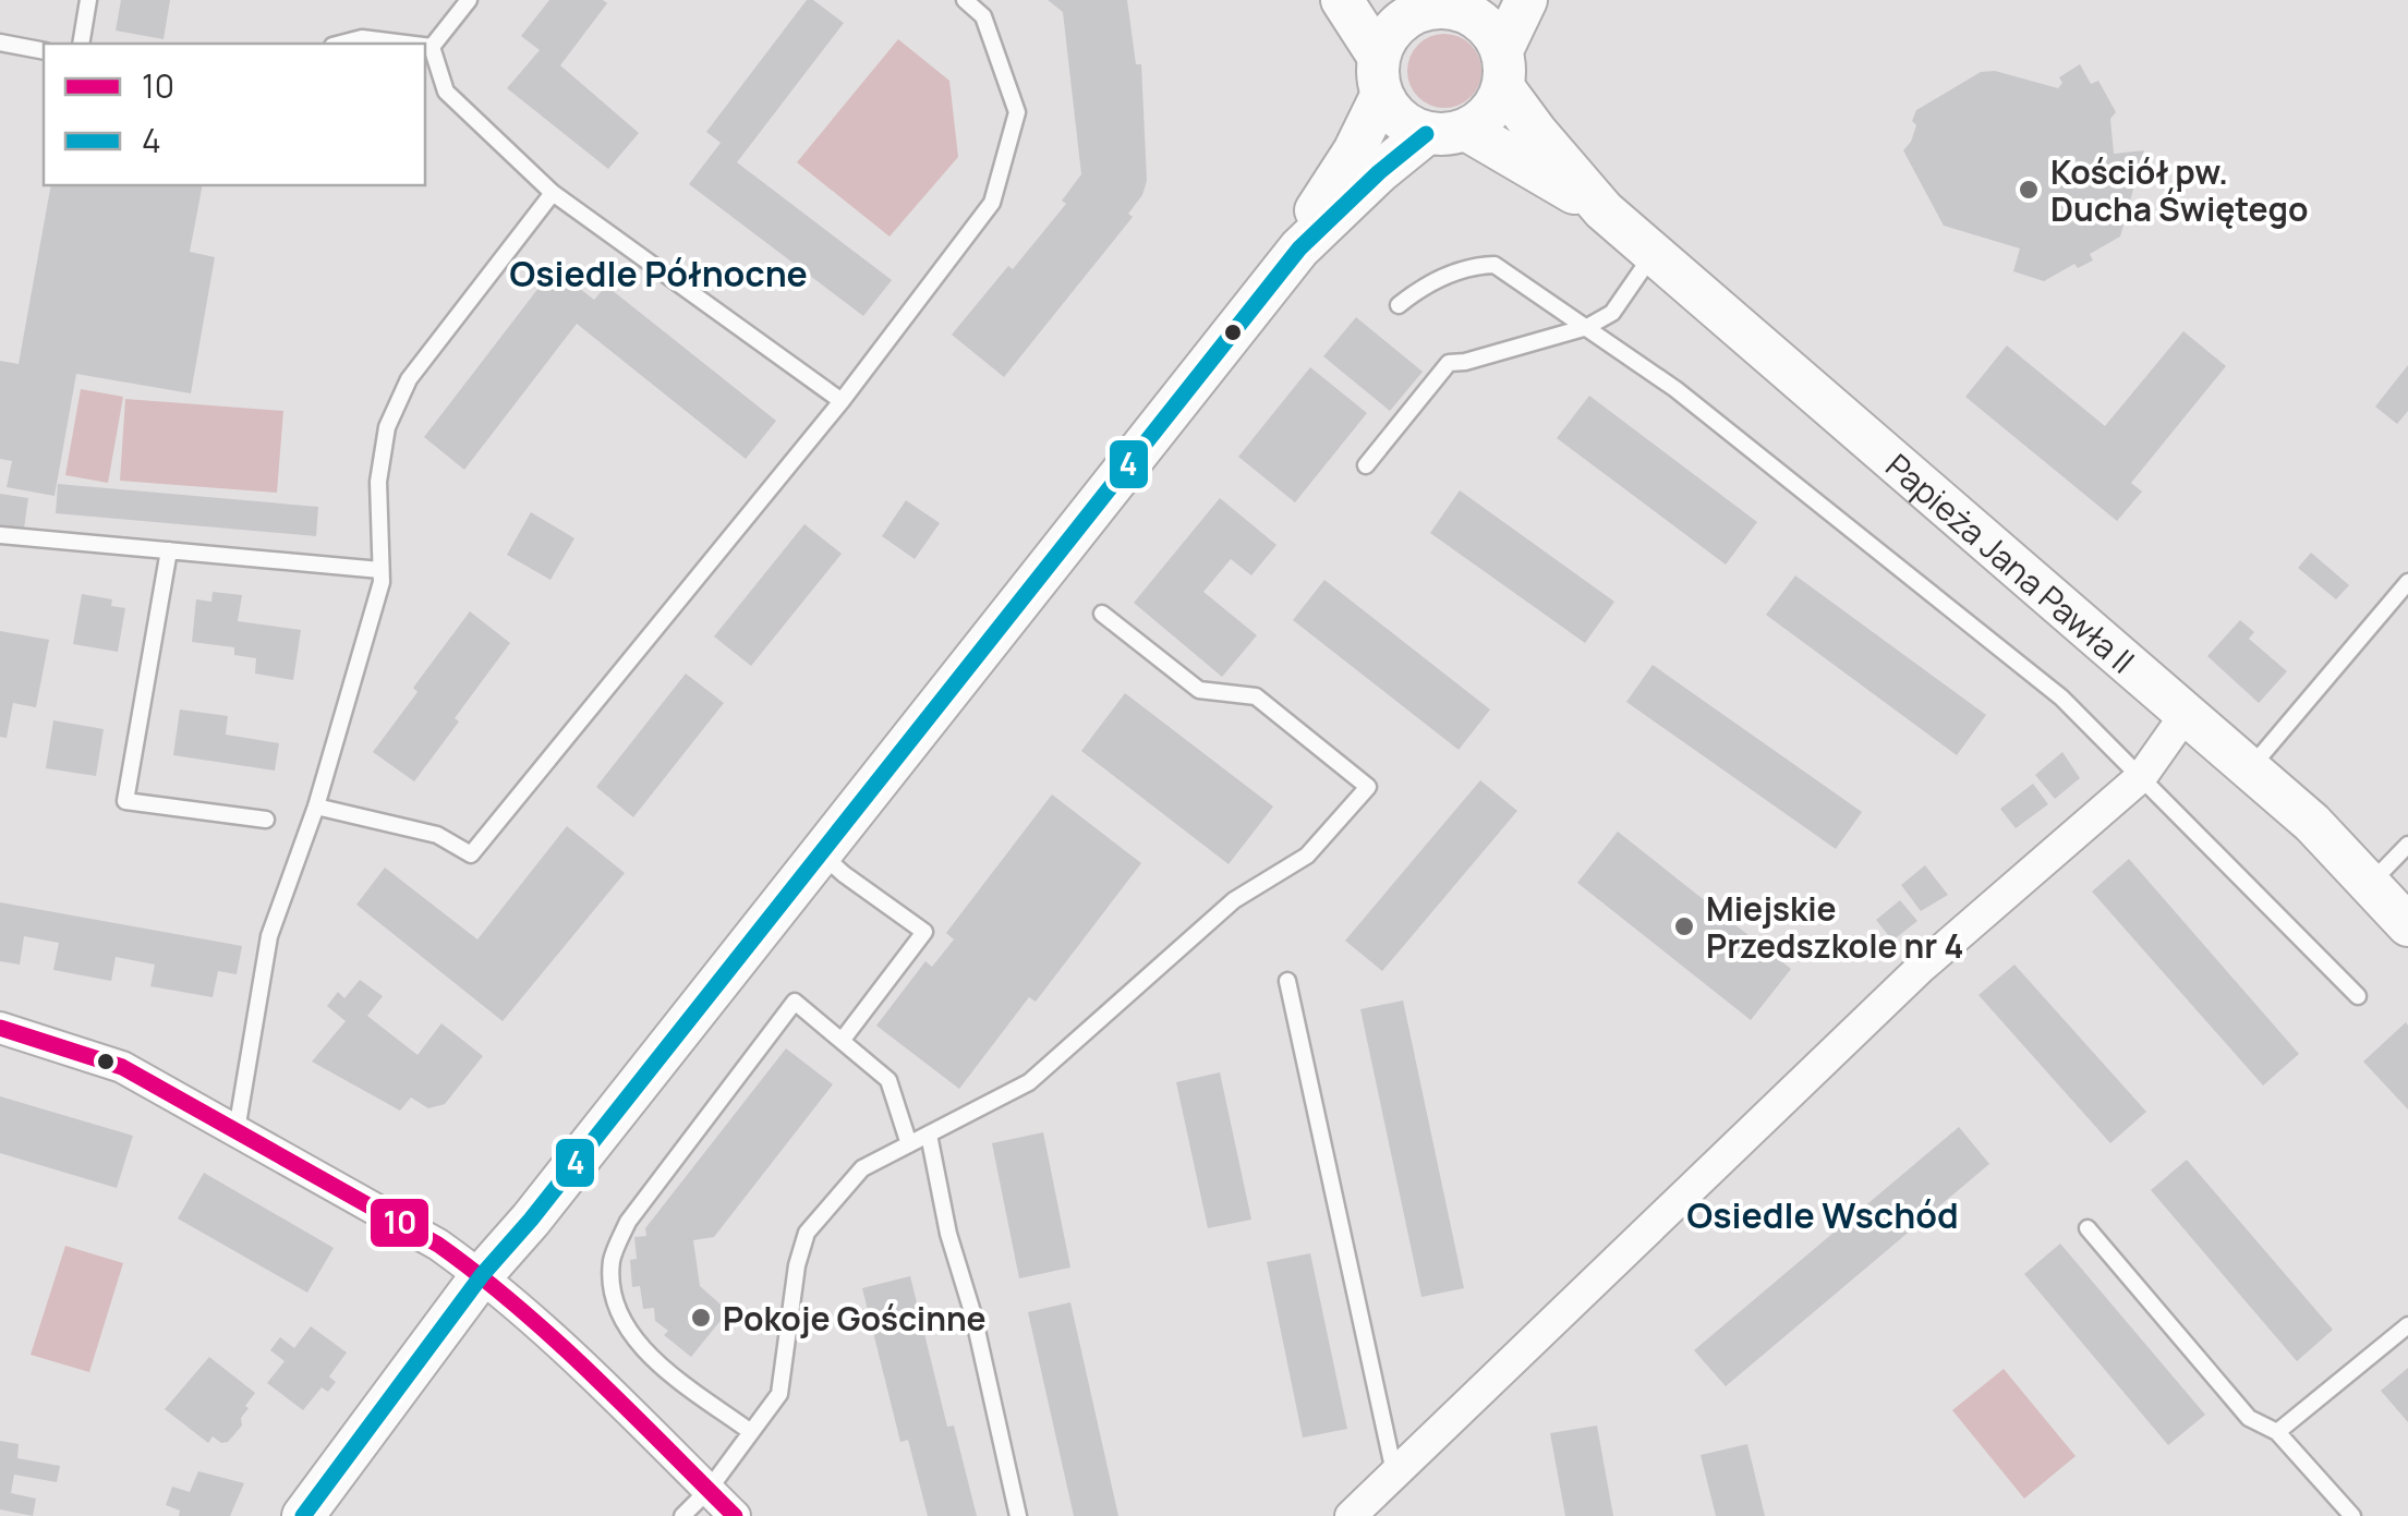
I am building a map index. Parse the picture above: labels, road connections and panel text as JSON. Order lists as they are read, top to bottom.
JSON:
{
  "streets": {
    "main road": ["Papieża Jana Pawła II"]
  },
  "districts": ["Osiedle Północne", "Osiedle Wschód"],
  "places": ["Kościół pw. Ducha Świętego", "Miejskie Przedszkole nr 4", "Pokoje Gościnne"],
  "lines": ["transit line 4", "transit line 10"],
  "legend": ["10", "4"]
}
